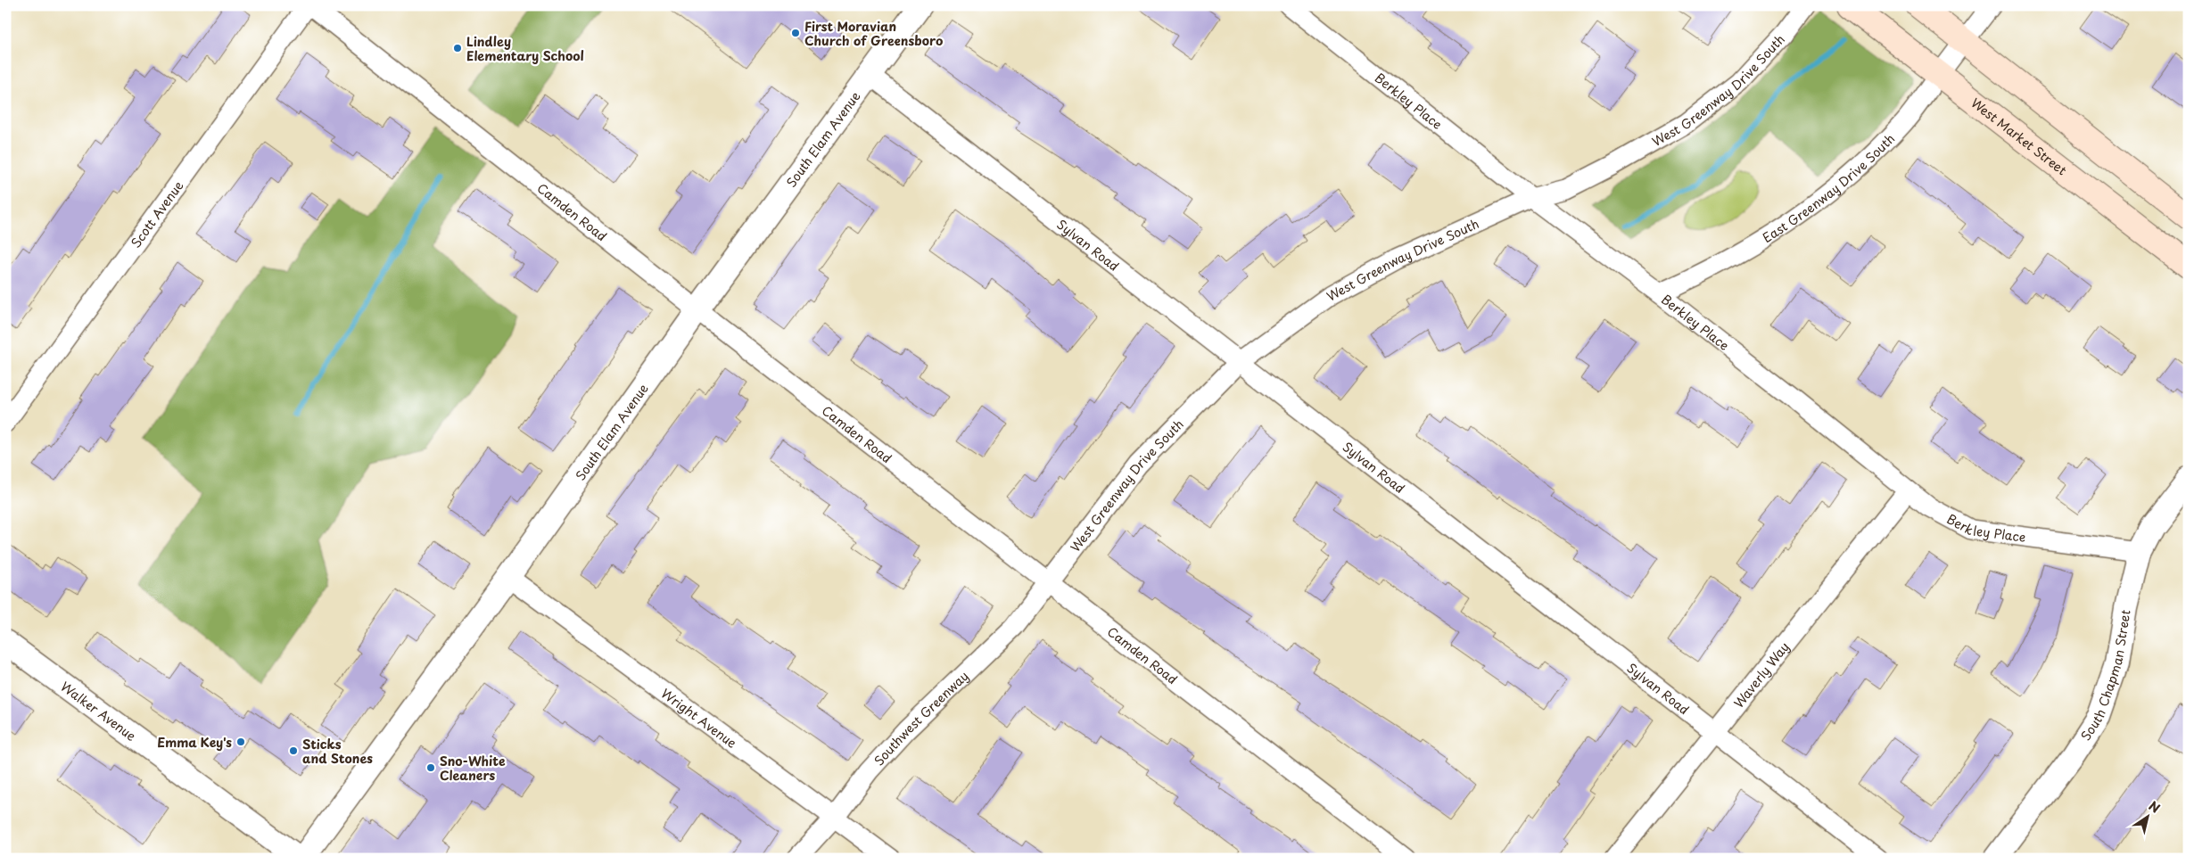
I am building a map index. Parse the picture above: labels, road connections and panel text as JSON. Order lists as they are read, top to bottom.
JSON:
{
  "streets": {
    "main road": ["West Market Street"],
    "street": [
      "West Greenway Drive South",
      "Berkley Place",
      "South Elam Avenue",
      "East Greenway Drive South",
      "Camden Road",
      "Scott Avenue",
      "Sylvan Road",
      "Waverly Way",
      "South Chapman Street",
      "Walker Avenue",
      "Wright Avenue",
      "Southwest Greenway"
    ]
  },
  "crossings": [
    ["West Greenway Drive South", "Berkley Place"],
    ["West Greenway Drive South", "Camden Road"],
    ["West Greenway Drive South", "Sylvan Road"],
    ["West Greenway Drive South", "Southwest Greenway"],
    ["Berkley Place", "East Greenway Drive South"],
    ["Berkley Place", "Waverly Way"],
    ["Berkley Place", "South Chapman Street"],
    ["West Market Street", "East Greenway Drive South"],
    ["South Elam Avenue", "Camden Road"],
    ["South Elam Avenue", "Sylvan Road"],
    ["South Elam Avenue", "Walker Avenue"],
    ["South Elam Avenue", "Wright Avenue"],
    ["Camden Road", "Scott Avenue"],
    ["Camden Road", "Southwest Greenway"],
    ["Sylvan Road", "Waverly Way"],
    ["Wright Avenue", "Southwest Greenway"]
  ],
  "places": [
    "First Moravian Church of Greensboro",
    "Lindley Elementary School",
    "Emma Key's",
    "Sticks and Stones",
    "Sno-White Cleaners"
  ],
  "north": "top right"
}
